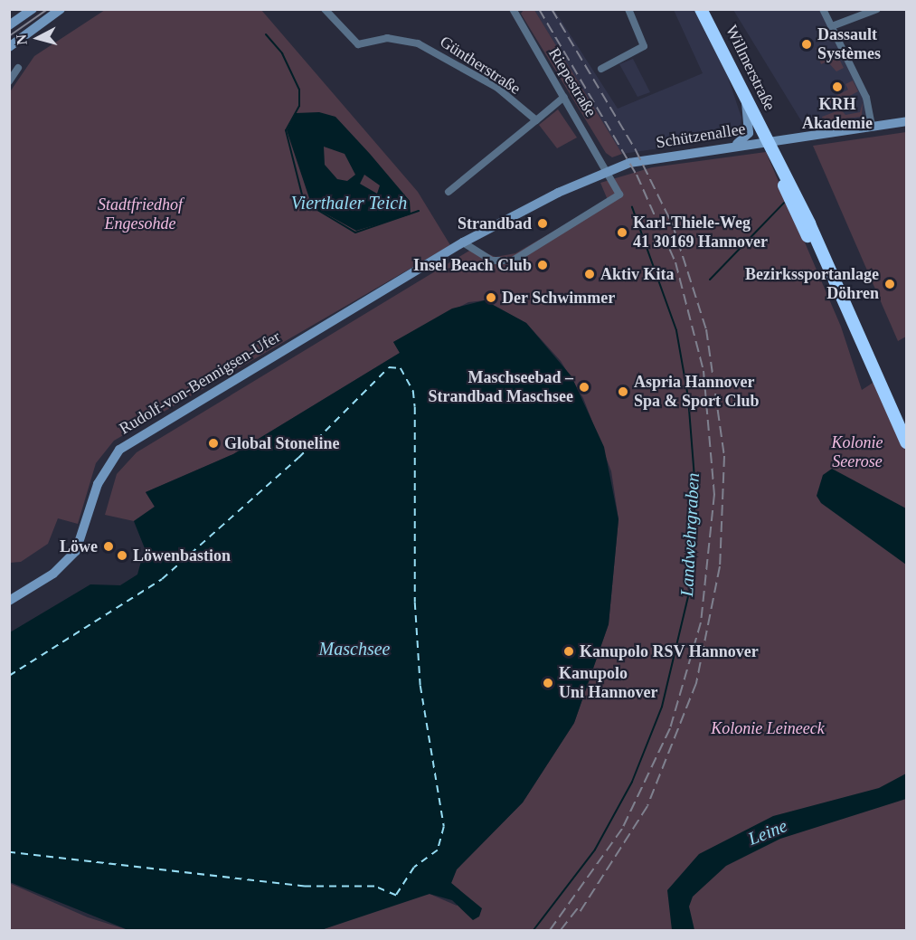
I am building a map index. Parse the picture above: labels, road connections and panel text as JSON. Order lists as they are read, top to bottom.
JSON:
{
  "streets": {
    "street": [
      "Güntherstraße",
      "Willmerstraße",
      "Riepestraße",
      "Schützenallee",
      "Rudolf-von-Bennigsen-Ufer"
    ]
  },
  "crossings": [
    ["Willmerstraße", "Schützenallee"],
    ["Riepestraße", "Rudolf-von-Bennigsen-Ufer"],
    ["Schützenallee", "Rudolf-von-Bennigsen-Ufer"]
  ],
  "water": [
    "Vierthaler Teich",
    "Landwehrgraben",
    "Maschsee",
    "Leine"
  ],
  "parks": ["Stadtfriedhof Engesohde", "Kolonie Seerose", "Kolonie Leineeck"],
  "places": [
    "Dassault Systèmes",
    "KRH Akademie",
    "Strandbad",
    "Karl-Thiele-Weg 41 30169 Hannover",
    "Insel Beach Club",
    "Aktiv Kita",
    "Bezirkssportanlage Döhren",
    "Der Schwimmer",
    "Maschseebad – Strandbad Maschsee",
    "Aspria Hannover Spa & Sport Club",
    "Global Stoneline",
    "Löwe",
    "Löwenbastion",
    "Kanupolo RSV Hannover",
    "Kanupolo Uni Hannover"
  ],
  "north": "left"
}
